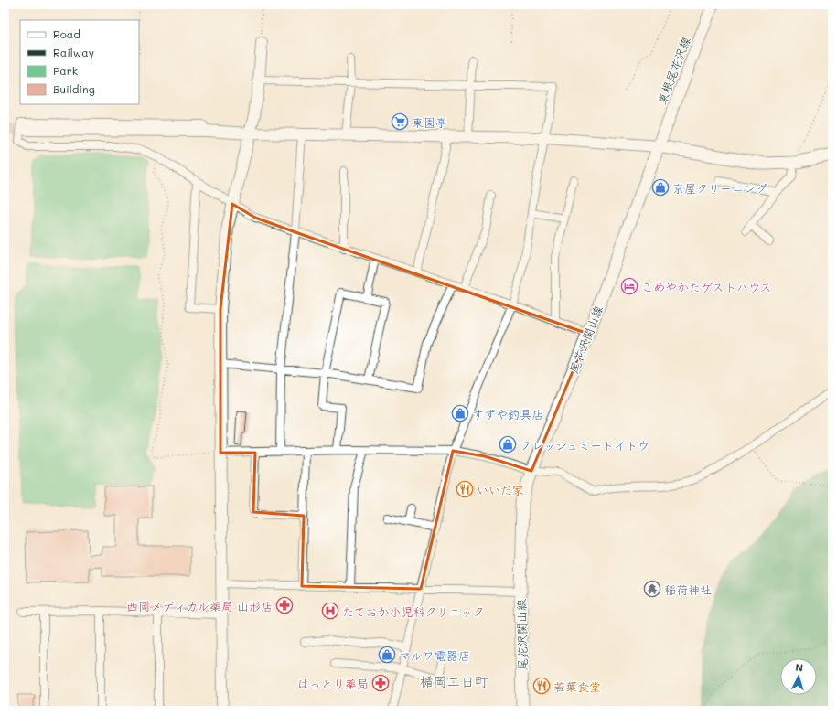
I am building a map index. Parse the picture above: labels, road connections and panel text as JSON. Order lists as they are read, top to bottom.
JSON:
{
  "streets": {
    "main road": ["尾花沢関山線"],
    "street": ["東根尾花沢線"]
  },
  "crossings": [
    ["東根尾花沢線", "尾花沢関山線"]
  ],
  "districts": ["楯岡二日町"],
  "places": {
    "supermarket": ["東園亭"],
    "shop": [
      "京屋クリーニング",
      "すずや釣具店",
      "フレッシュミートイトウ",
      "マルワ電器店"
    ],
    "hotel": ["こめやかたゲストハウス"],
    "restaurant": ["いいだ家", "若葉食堂"],
    "temple": ["稲荷神社"],
    "pharmacy": ["西岡メディカル薬局 山形店", "はっとり薬局"],
    "hospital": ["たておか小児科クリニック"]
  },
  "legend": [
    "Road",
    "Railway",
    "Park",
    "Building"
  ],
  "north": "top"
}
